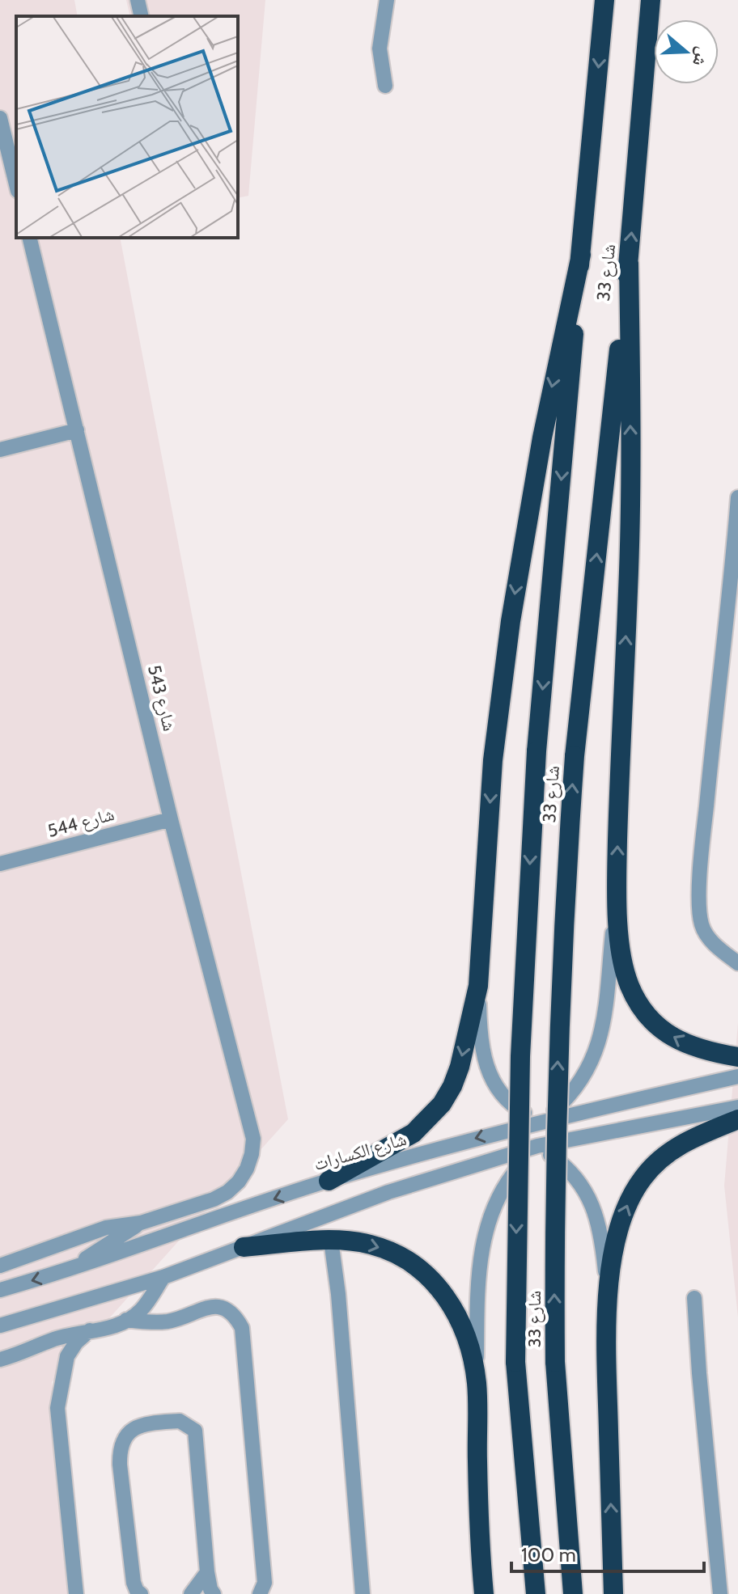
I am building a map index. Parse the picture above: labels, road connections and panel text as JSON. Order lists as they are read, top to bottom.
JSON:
{
  "streets": {
    "highway": ["شارع 33"],
    "street": ["شارع 543", "شارع 544", "شارع الكسارات"]
  },
  "crossings": [
    ["شارع 543", "شارع 544"]
  ],
  "scale_bar": "100 m",
  "north": "right"
}
